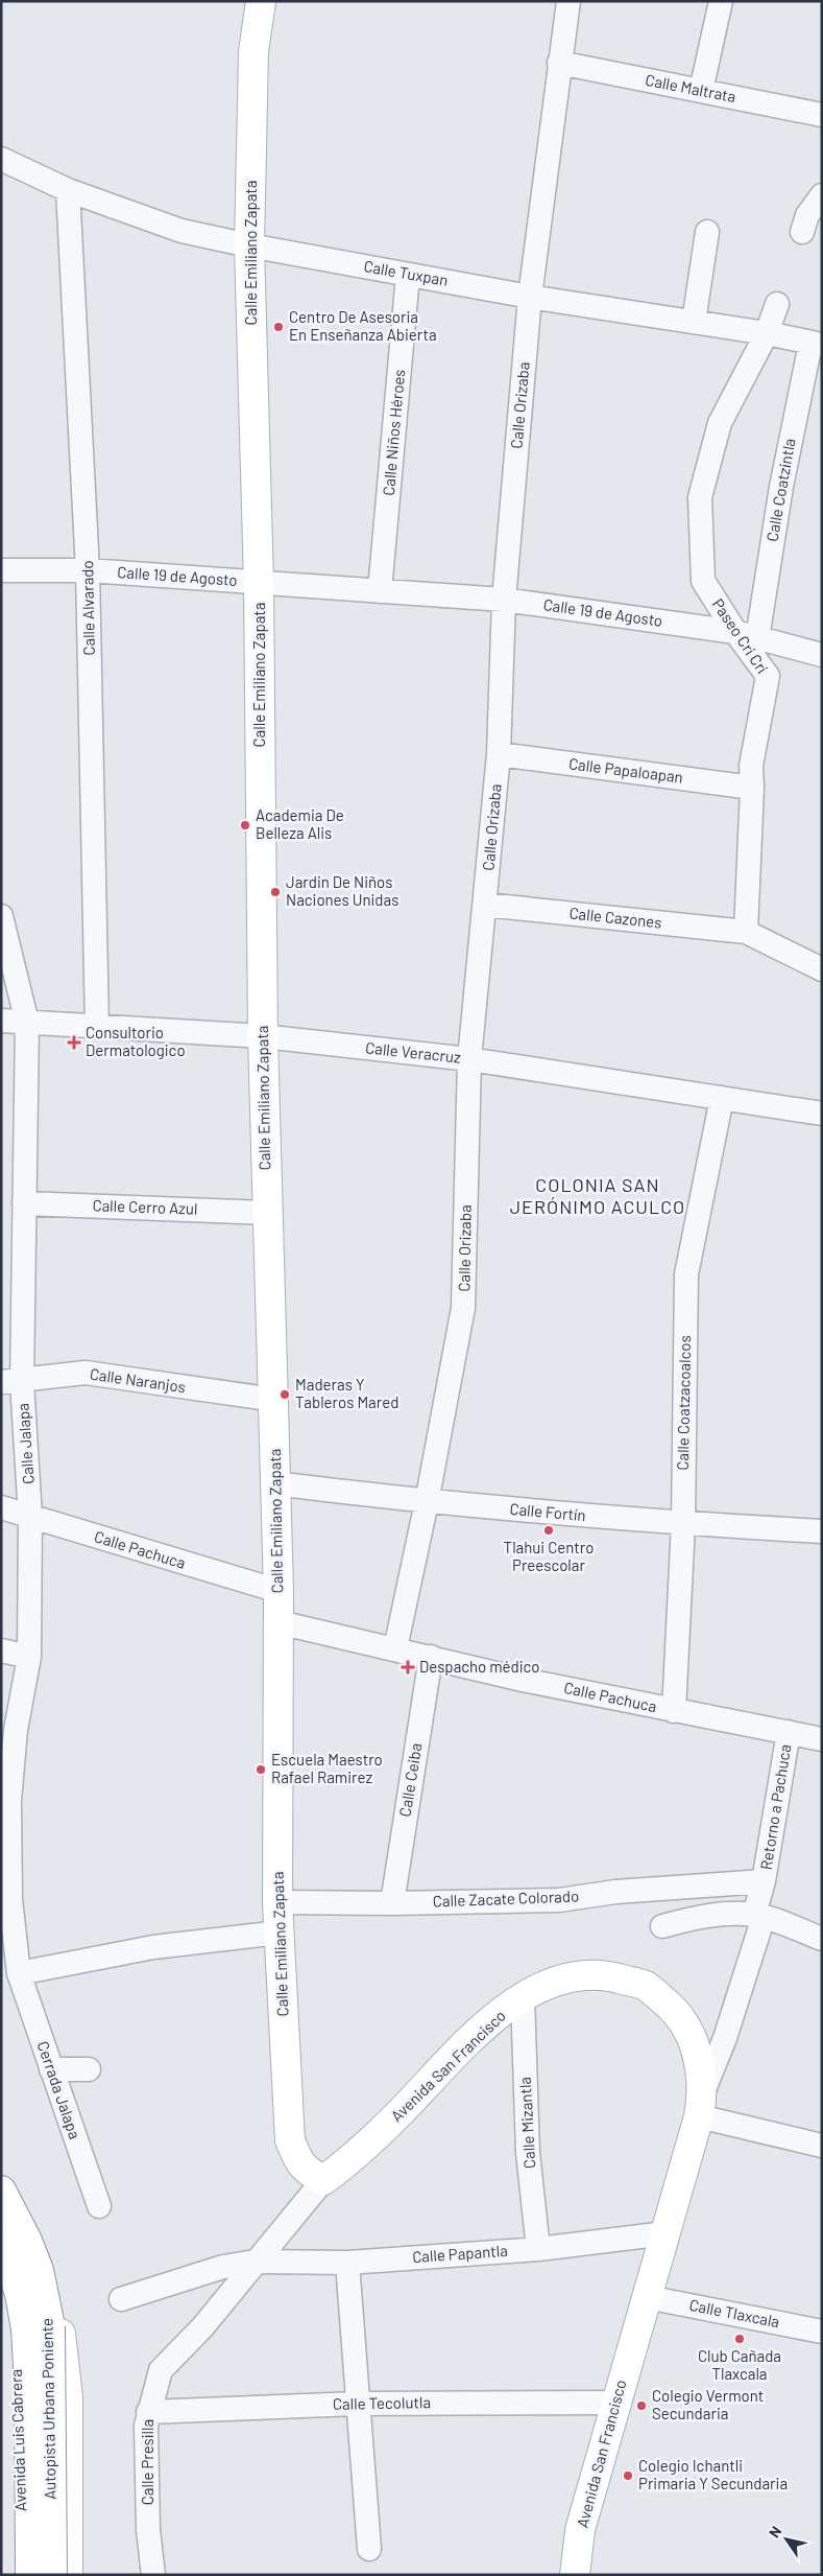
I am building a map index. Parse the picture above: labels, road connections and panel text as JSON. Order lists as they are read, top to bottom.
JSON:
{
  "streets": {
    "main road": [
      "Calle Emiliano Zapata",
      "Avenida San Francisco",
      "Autopista Urbana Poniente",
      "Avenida Luis Cabrera"
    ],
    "street": [
      "Calle Maltrata",
      "Calle Tuxpan",
      "Calle Orizaba",
      "Calle Niños Héroes",
      "Calle Coatzintla",
      "Calle 19 de Agosto",
      "Calle Alvarado",
      "Paseo Cri Crí",
      "Calle Papaloapan",
      "Calle Cazones",
      "Calle Veracruz",
      "Calle Cerro Azul",
      "Calle Naranjos",
      "Calle Coatzacoalcos",
      "Calle Jalapa",
      "Calle Fortín",
      "Calle Pachuca",
      "Calle Ceiba",
      "Retorno a Pachuca",
      "Calle Zacate Colorado",
      "Cerrada Jalapa",
      "Calle Mizantla",
      "Calle Papantla",
      "Calle Tlaxcala",
      "Calle Tecolutla",
      "Calle Presilla"
    ]
  },
  "crossings": [
    ["Calle Maltrata", "Calle Orizaba"],
    ["Calle Emiliano Zapata", "Calle Tuxpan"],
    ["Calle Emiliano Zapata", "Calle 19 de Agosto"],
    ["Calle Emiliano Zapata", "Calle Veracruz"],
    ["Calle Emiliano Zapata", "Calle Cerro Azul"],
    ["Calle Emiliano Zapata", "Calle Naranjos"],
    ["Calle Emiliano Zapata", "Calle Fortín"],
    ["Calle Emiliano Zapata", "Calle Pachuca"],
    ["Calle Emiliano Zapata", "Calle Zacate Colorado"],
    ["Calle Emiliano Zapata", "Avenida San Francisco"],
    ["Calle Emiliano Zapata", "Calle Presilla"],
    ["Calle Tuxpan", "Calle Orizaba"],
    ["Calle Tuxpan", "Calle Niños Héroes"],
    ["Calle Tuxpan", "Calle Coatzintla"],
    ["Calle Tuxpan", "Calle Alvarado"],
    ["Calle Tuxpan", "Paseo Cri Crí"],
    ["Calle Orizaba", "Calle 19 de Agosto"],
    ["Calle Orizaba", "Calle Papaloapan"],
    ["Calle Orizaba", "Calle Cazones"],
    ["Calle Orizaba", "Calle Veracruz"],
    ["Calle Orizaba", "Calle Fortín"],
    ["Calle Orizaba", "Calle Pachuca"],
    ["Calle Niños Héroes", "Calle 19 de Agosto"],
    ["Calle Coatzintla", "Calle 19 de Agosto"],
    ["Calle Coatzintla", "Paseo Cri Crí"],
    ["Calle 19 de Agosto", "Calle Alvarado"],
    ["Calle 19 de Agosto", "Paseo Cri Crí"],
    ["Calle Alvarado", "Calle Veracruz"],
    ["Paseo Cri Crí", "Calle Papaloapan"],
    ["Paseo Cri Crí", "Calle Cazones"],
    ["Calle Veracruz", "Calle Coatzacoalcos"],
    ["Calle Veracruz", "Calle Jalapa"],
    ["Calle Cerro Azul", "Calle Jalapa"],
    ["Calle Naranjos", "Calle Jalapa"],
    ["Calle Coatzacoalcos", "Calle Fortín"],
    ["Calle Coatzacoalcos", "Calle Pachuca"],
    ["Calle Jalapa", "Calle Pachuca"],
    ["Calle Jalapa", "Cerrada Jalapa"],
    ["Calle Pachuca", "Calle Ceiba"],
    ["Calle Pachuca", "Retorno a Pachuca"],
    ["Calle Ceiba", "Calle Zacate Colorado"],
    ["Retorno a Pachuca", "Calle Zacate Colorado"],
    ["Retorno a Pachuca", "Avenida San Francisco"],
    ["Avenida San Francisco", "Calle Mizantla"],
    ["Avenida San Francisco", "Calle Papantla"],
    ["Avenida San Francisco", "Calle Tlaxcala"],
    ["Avenida San Francisco", "Calle Tecolutla"],
    ["Avenida San Francisco", "Calle Presilla"],
    ["Calle Mizantla", "Calle Papantla"],
    ["Calle Papantla", "Calle Presilla"],
    ["Calle Tecolutla", "Calle Presilla"]
  ],
  "districts": ["COLONIA SAN JERÓNIMO ACULCO"],
  "places": {
    "other": [
      "Centro De Asesoria En Enseñanza Abierta",
      "Academia De Belleza Alis",
      "Jardin De Niños Naciones Unidas",
      "Maderas Y Tableros Mared",
      "Tlahui Centro Preescolar",
      "Escuela Maestro Rafael Ramirez",
      "Club Cañada Tlaxcala",
      "Colegio Vermont Secundaria",
      "Colegio Ichantli Primaria Y Secundaria"
    ],
    "health": ["Consultorio Dermatologico", "Despacho médico"]
  },
  "north": "top left"
}
